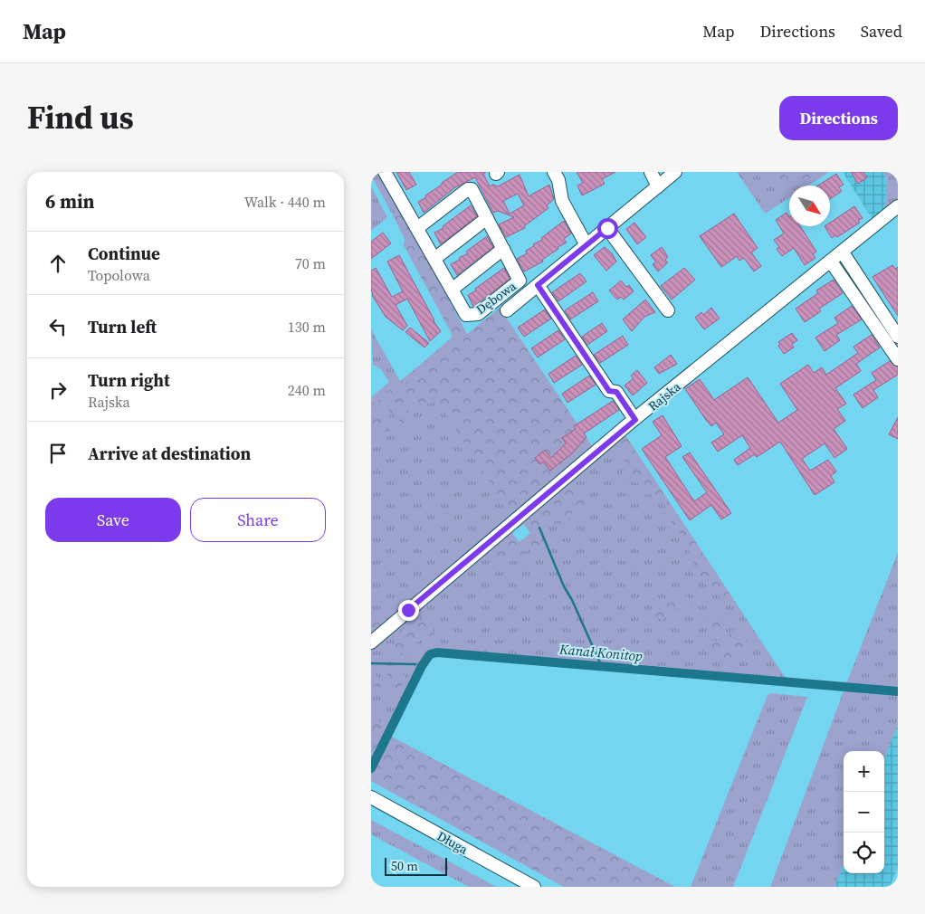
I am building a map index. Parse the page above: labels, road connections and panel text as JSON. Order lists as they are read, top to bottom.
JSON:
{
  "streets": {
    "street": ["Dębowa", "Rajska", "Długa"]
  },
  "water": ["Kanał Konitop"],
  "scale_bar": "50 m",
  "north": "bottom right",
  "page": {
    "header": "Map",
    "nav": ["Map", "Directions", "Saved"],
    "title": "Find us",
    "buttons": [
      "Directions",
      ["Save", "Share"]
    ],
    "heading": ["6 min", "Walk · 440 m"],
    "list": [
      ["Continue", "Topolowa", "70 m"],
      ["Turn left", "130 m"],
      ["Turn right", "Rajska", "240 m"],
      "Arrive at destination"
    ],
    "map_buttons": ["+", "−"],
    "scale": "50 m"
  }
}
